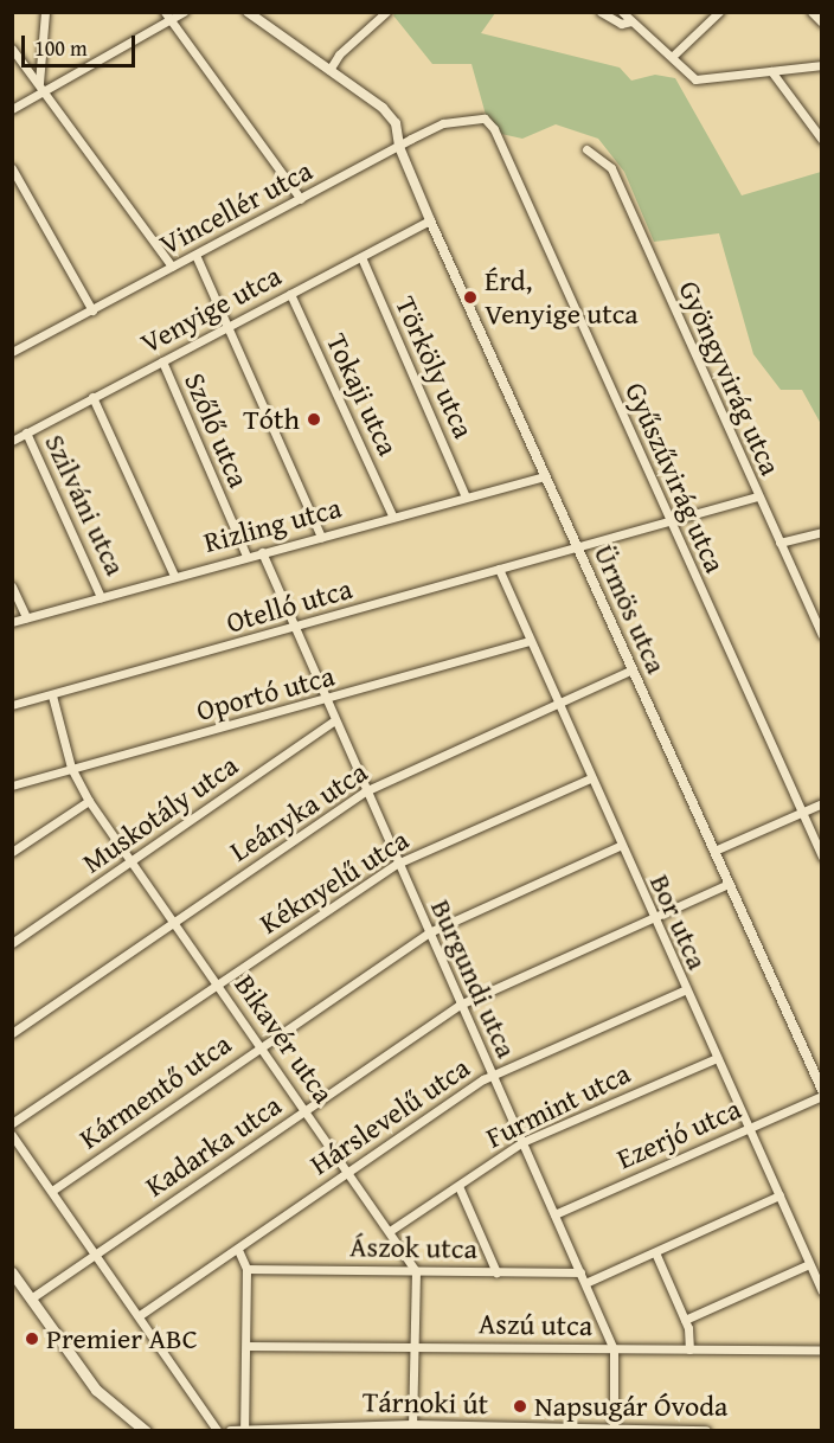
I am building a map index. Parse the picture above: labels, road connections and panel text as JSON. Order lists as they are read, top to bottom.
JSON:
{
  "streets": {
    "street": [
      "Vincellér utca",
      "Venyige utca",
      "Törköly utca",
      "Gyöngyvirág utca",
      "Tokaji utca",
      "Szőlő utca",
      "Gyűszűvirág utca",
      "Szilváni utca",
      "Rizling utca",
      "Otelló utca",
      "Ürmös utca",
      "Oportó utca",
      "Leányka utca",
      "Muskotály utca",
      "Kéknyelű utca",
      "Bor utca",
      "Burgundi utca",
      "Bikavér utca",
      "Kármentő utca",
      "Furmint utca",
      "Hárslevelű utca",
      "Ezerjó utca",
      "Kadarka utca",
      "Ászok utca",
      "Aszú utca",
      "Tárnoki út"
    ]
  },
  "crossings": [
    ["Vincellér utca", "Gyűszűvirág utca"],
    ["Vincellér utca", "Ürmös utca"],
    ["Venyige utca", "Törköly utca"],
    ["Venyige utca", "Tokaji utca"],
    ["Venyige utca", "Szőlő utca"],
    ["Venyige utca", "Szilváni utca"],
    ["Venyige utca", "Ürmös utca"],
    ["Törköly utca", "Rizling utca"],
    ["Gyöngyvirág utca", "Otelló utca"],
    ["Tokaji utca", "Rizling utca"],
    ["Szőlő utca", "Rizling utca"],
    ["Gyűszűvirág utca", "Otelló utca"],
    ["Szilváni utca", "Rizling utca"],
    ["Rizling utca", "Ürmös utca"],
    ["Rizling utca", "Burgundi utca"],
    ["Otelló utca", "Ürmös utca"],
    ["Otelló utca", "Bor utca"],
    ["Otelló utca", "Burgundi utca"],
    ["Otelló utca", "Bikavér utca"],
    ["Ürmös utca", "Leányka utca"],
    ["Ürmös utca", "Kadarka utca"],
    ["Oportó utca", "Bor utca"],
    ["Oportó utca", "Burgundi utca"],
    ["Oportó utca", "Bikavér utca"],
    ["Leányka utca", "Bor utca"],
    ["Leányka utca", "Burgundi utca"],
    ["Leányka utca", "Bikavér utca"],
    ["Muskotály utca", "Burgundi utca"],
    ["Muskotály utca", "Bikavér utca"],
    ["Kéknyelű utca", "Bor utca"],
    ["Kéknyelű utca", "Burgundi utca"],
    ["Kéknyelű utca", "Bikavér utca"],
    ["Bor utca", "Kármentő utca"],
    ["Bor utca", "Furmint utca"],
    ["Bor utca", "Hárslevelű utca"],
    ["Bor utca", "Ezerjó utca"],
    ["Bor utca", "Kadarka utca"],
    ["Burgundi utca", "Kármentő utca"],
    ["Burgundi utca", "Furmint utca"],
    ["Burgundi utca", "Hárslevelű utca"],
    ["Burgundi utca", "Ezerjó utca"],
    ["Burgundi utca", "Kadarka utca"],
    ["Burgundi utca", "Ászok utca"],
    ["Burgundi utca", "Aszú utca"],
    ["Burgundi utca", "Tárnoki út"],
    ["Bikavér utca", "Kármentő utca"],
    ["Bikavér utca", "Furmint utca"],
    ["Bikavér utca", "Hárslevelű utca"],
    ["Bikavér utca", "Kadarka utca"],
    ["Bikavér utca", "Ászok utca"]
  ],
  "places": [
    "Érd, Venyige utca",
    "Tóth",
    "Premier ABC",
    "Napsugár Óvoda"
  ],
  "scale_bar": "100 m"
}
